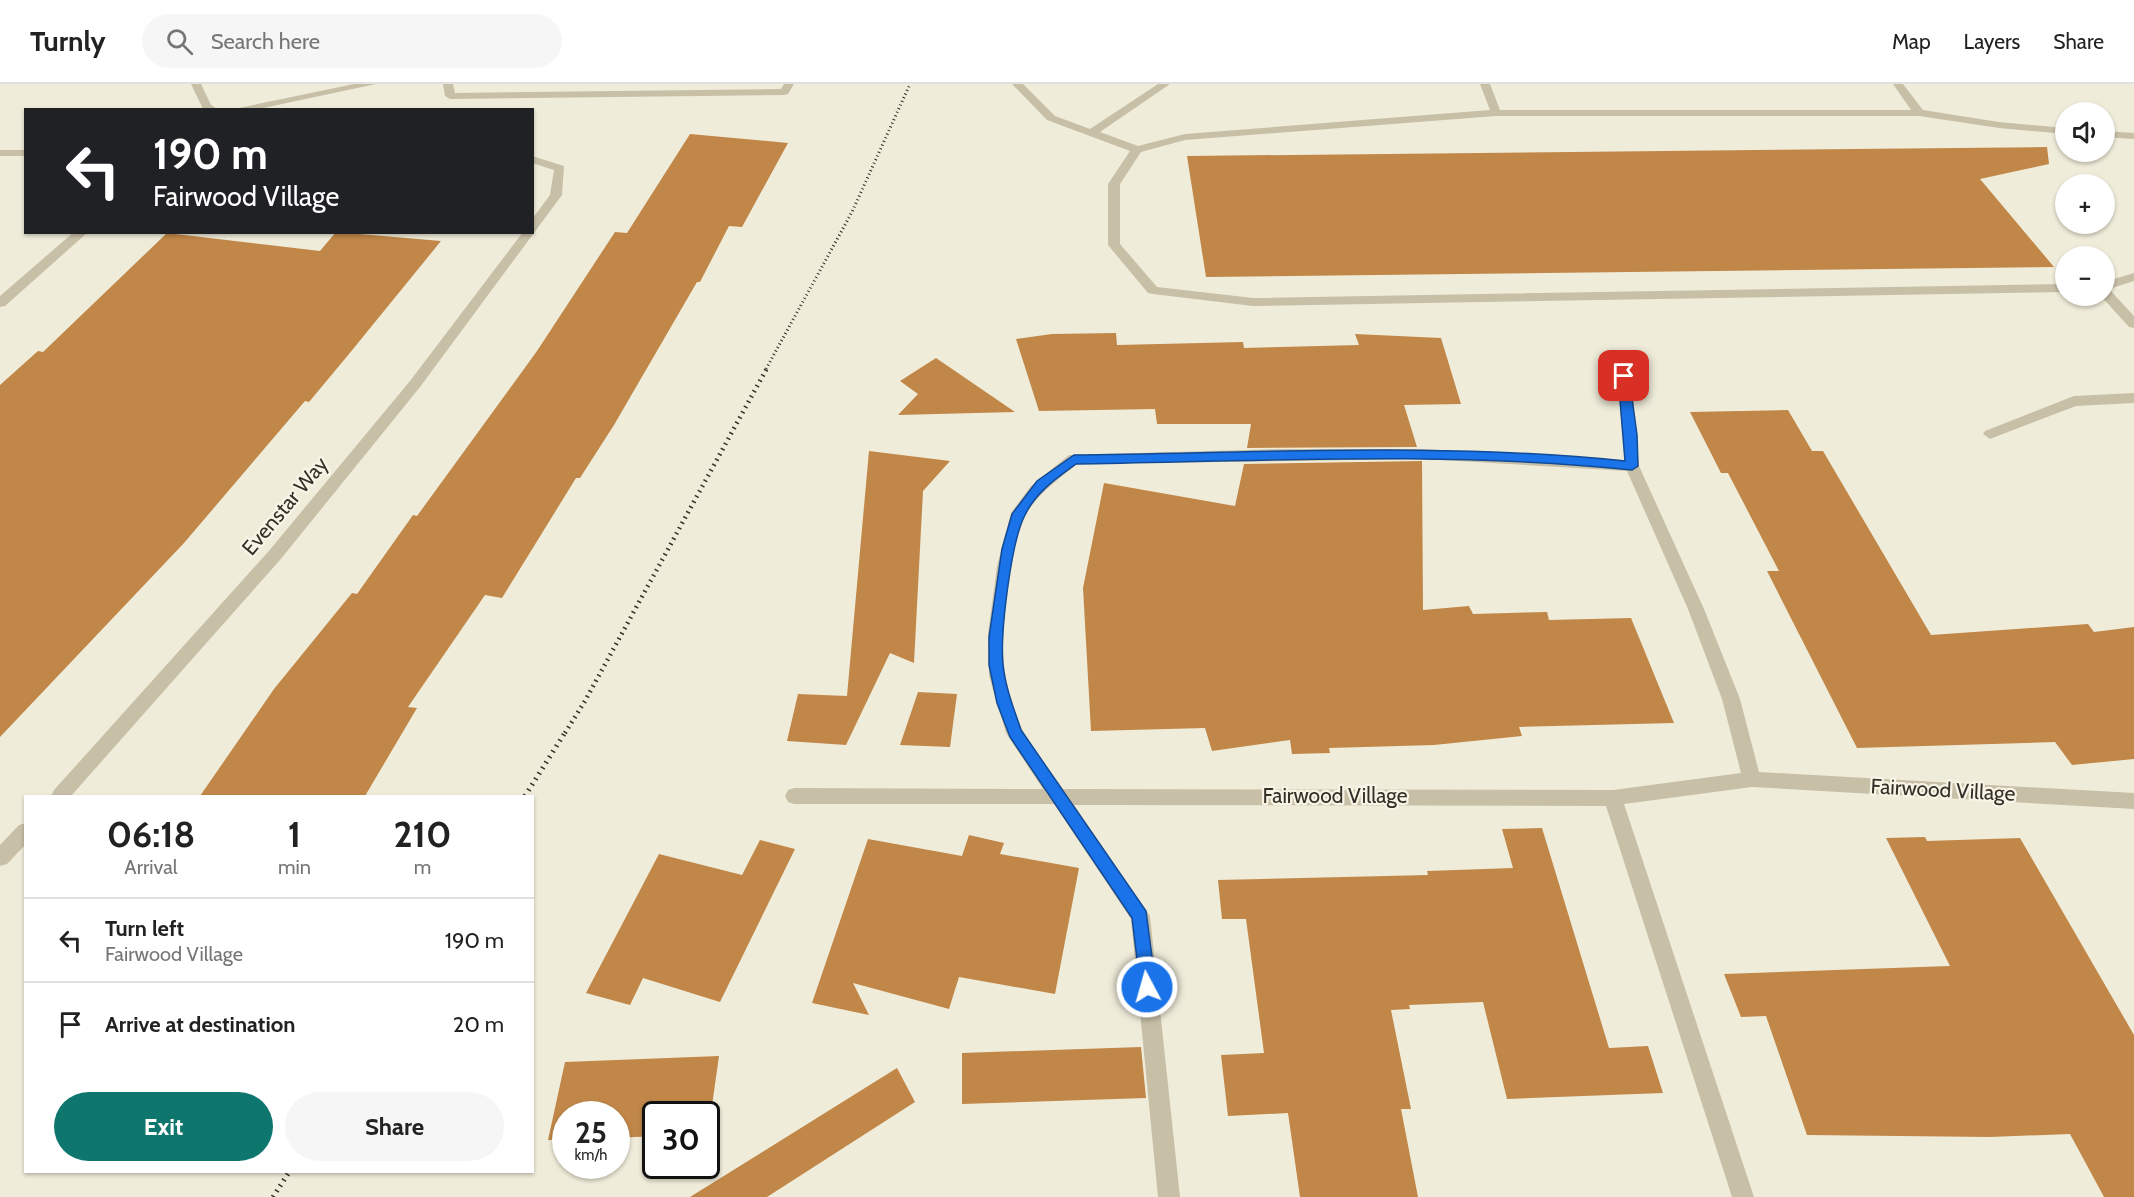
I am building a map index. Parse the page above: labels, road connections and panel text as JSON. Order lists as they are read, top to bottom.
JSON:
{
  "streets": {
    "street": ["Evenstar Way", "Fairwood Village"]
  },
  "page": {
    "header": "Turnly",
    "search": "Search here",
    "nav": ["Map", "Layers", "Share"],
    "map_buttons": ["+", "−"],
    "turn": ["190 m", "Fairwood Village"],
    "eta": [
      "06:18",
      "Arrival",
      "1",
      "min",
      "210",
      "m"
    ],
    "list": [
      {
        "name": "Turn left",
        "note": "Fairwood Village",
        "value": "190 m"
      },
      {
        "name": "Arrive at destination",
        "value": "20 m"
      }
    ],
    "buttons": ["Exit", "Share"],
    "speed": "25 km/h",
    "limit": "30"
  }
}
